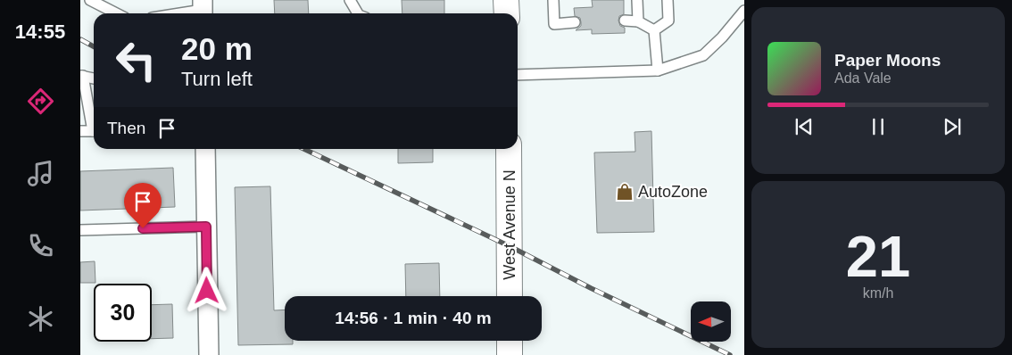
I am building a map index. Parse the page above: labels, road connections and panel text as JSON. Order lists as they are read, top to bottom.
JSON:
{
  "streets": {
    "main road": ["West Avenue N"]
  },
  "places": {
    "shop": ["AutoZone"]
  },
  "north": "left",
  "page": {
    "tabs": "14:55",
    "turn": ["20 m", "Turn left"],
    "song": ["Paper Moons", "Ada Vale"],
    "then": "Then",
    "tile": ["21", "km/h"],
    "limit": "30",
    "trip": "14:56 · 1 min · 40 m"
  }
}
